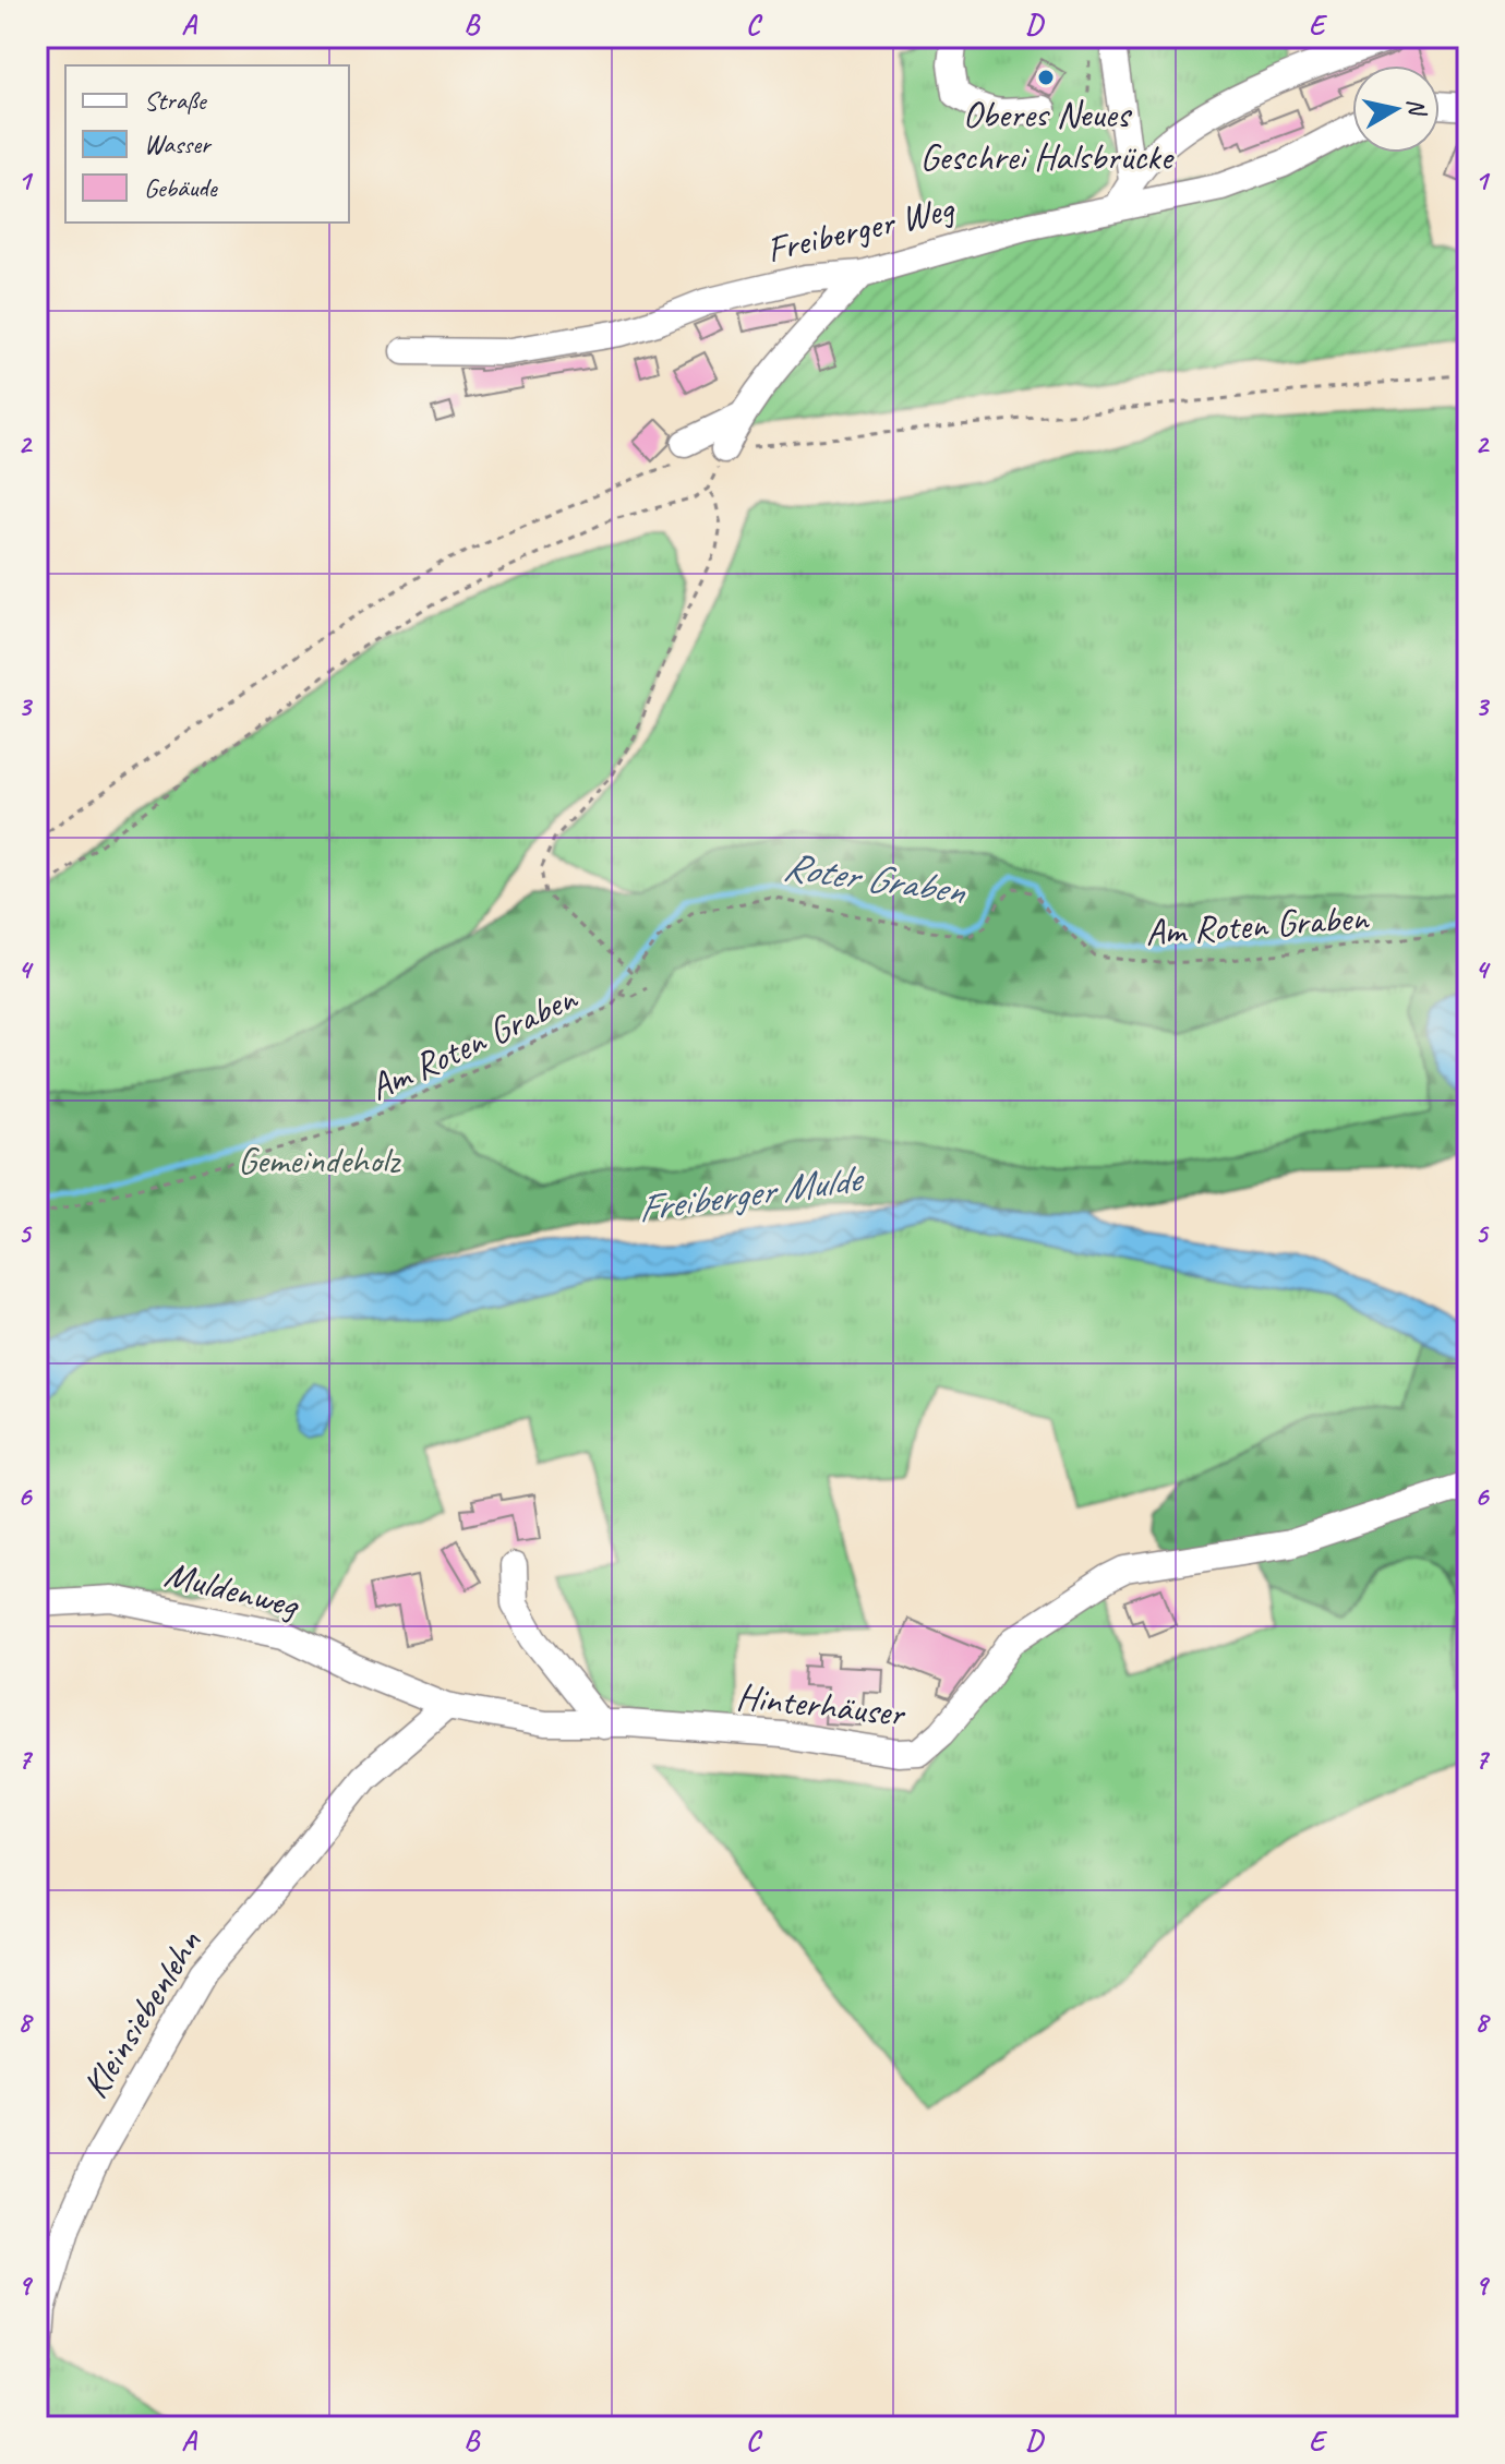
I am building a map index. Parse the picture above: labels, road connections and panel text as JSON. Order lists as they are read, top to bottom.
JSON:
{
  "streets": {
    "street": [
      "Freiberger Weg",
      "Muldenweg",
      "Hinterhäuser",
      "Kleinsiebenlehn"
    ],
    "path": ["Am Roten Graben"]
  },
  "crossings": [
    ["Muldenweg", "Hinterhäuser"],
    ["Muldenweg", "Kleinsiebenlehn"],
    ["Hinterhäuser", "Kleinsiebenlehn"]
  ],
  "water": ["Roter Graben", "Freiberger Mulde"],
  "parks": ["Gemeindeholz"],
  "places": ["Oberes Neues Geschrei Halsbrücke"],
  "legend": ["Straße", "Wasser", "Gebäude"],
  "north": "right",
  "grid": {
    "columns": [
      "A",
      "B",
      "C",
      "D",
      "E"
    ],
    "rows": [
      "1",
      "2",
      "3",
      "4",
      "5",
      "6",
      "7",
      "8",
      "9"
    ]
  }
}
